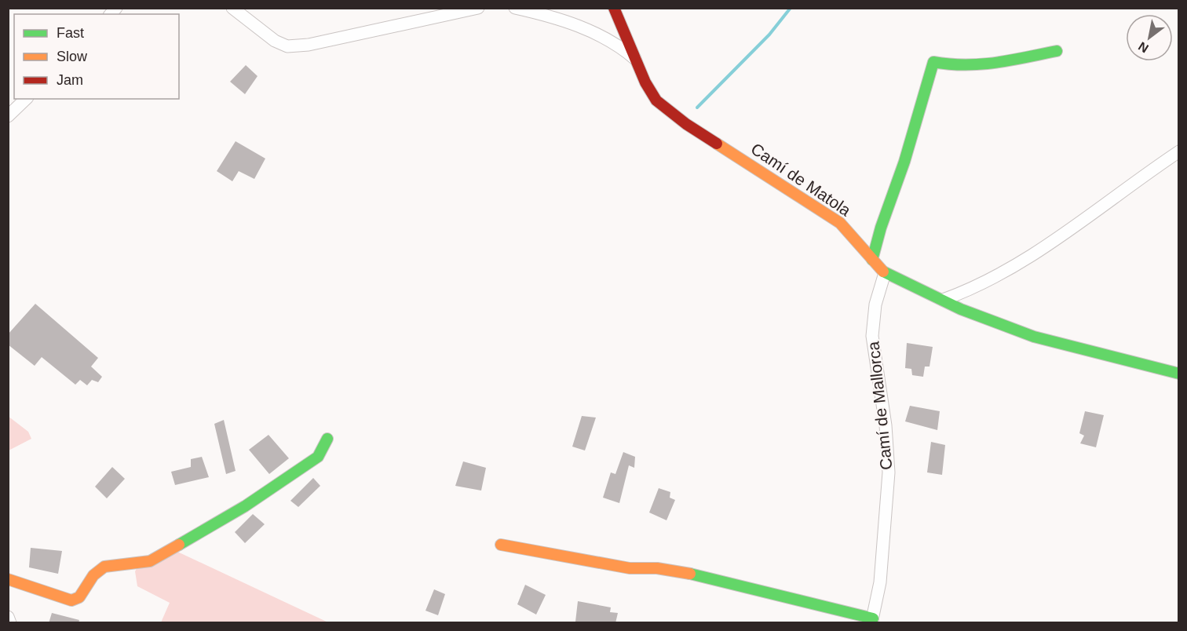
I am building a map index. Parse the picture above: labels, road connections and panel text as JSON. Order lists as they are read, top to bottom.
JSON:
{
  "streets": {
    "street": ["Camí de Matola", "Camí de Mallorca"]
  },
  "crossings": [
    ["Camí de Matola", "Camí de Mallorca"]
  ],
  "legend": ["Fast", "Slow", "Jam"],
  "north": "bottom left"
}
